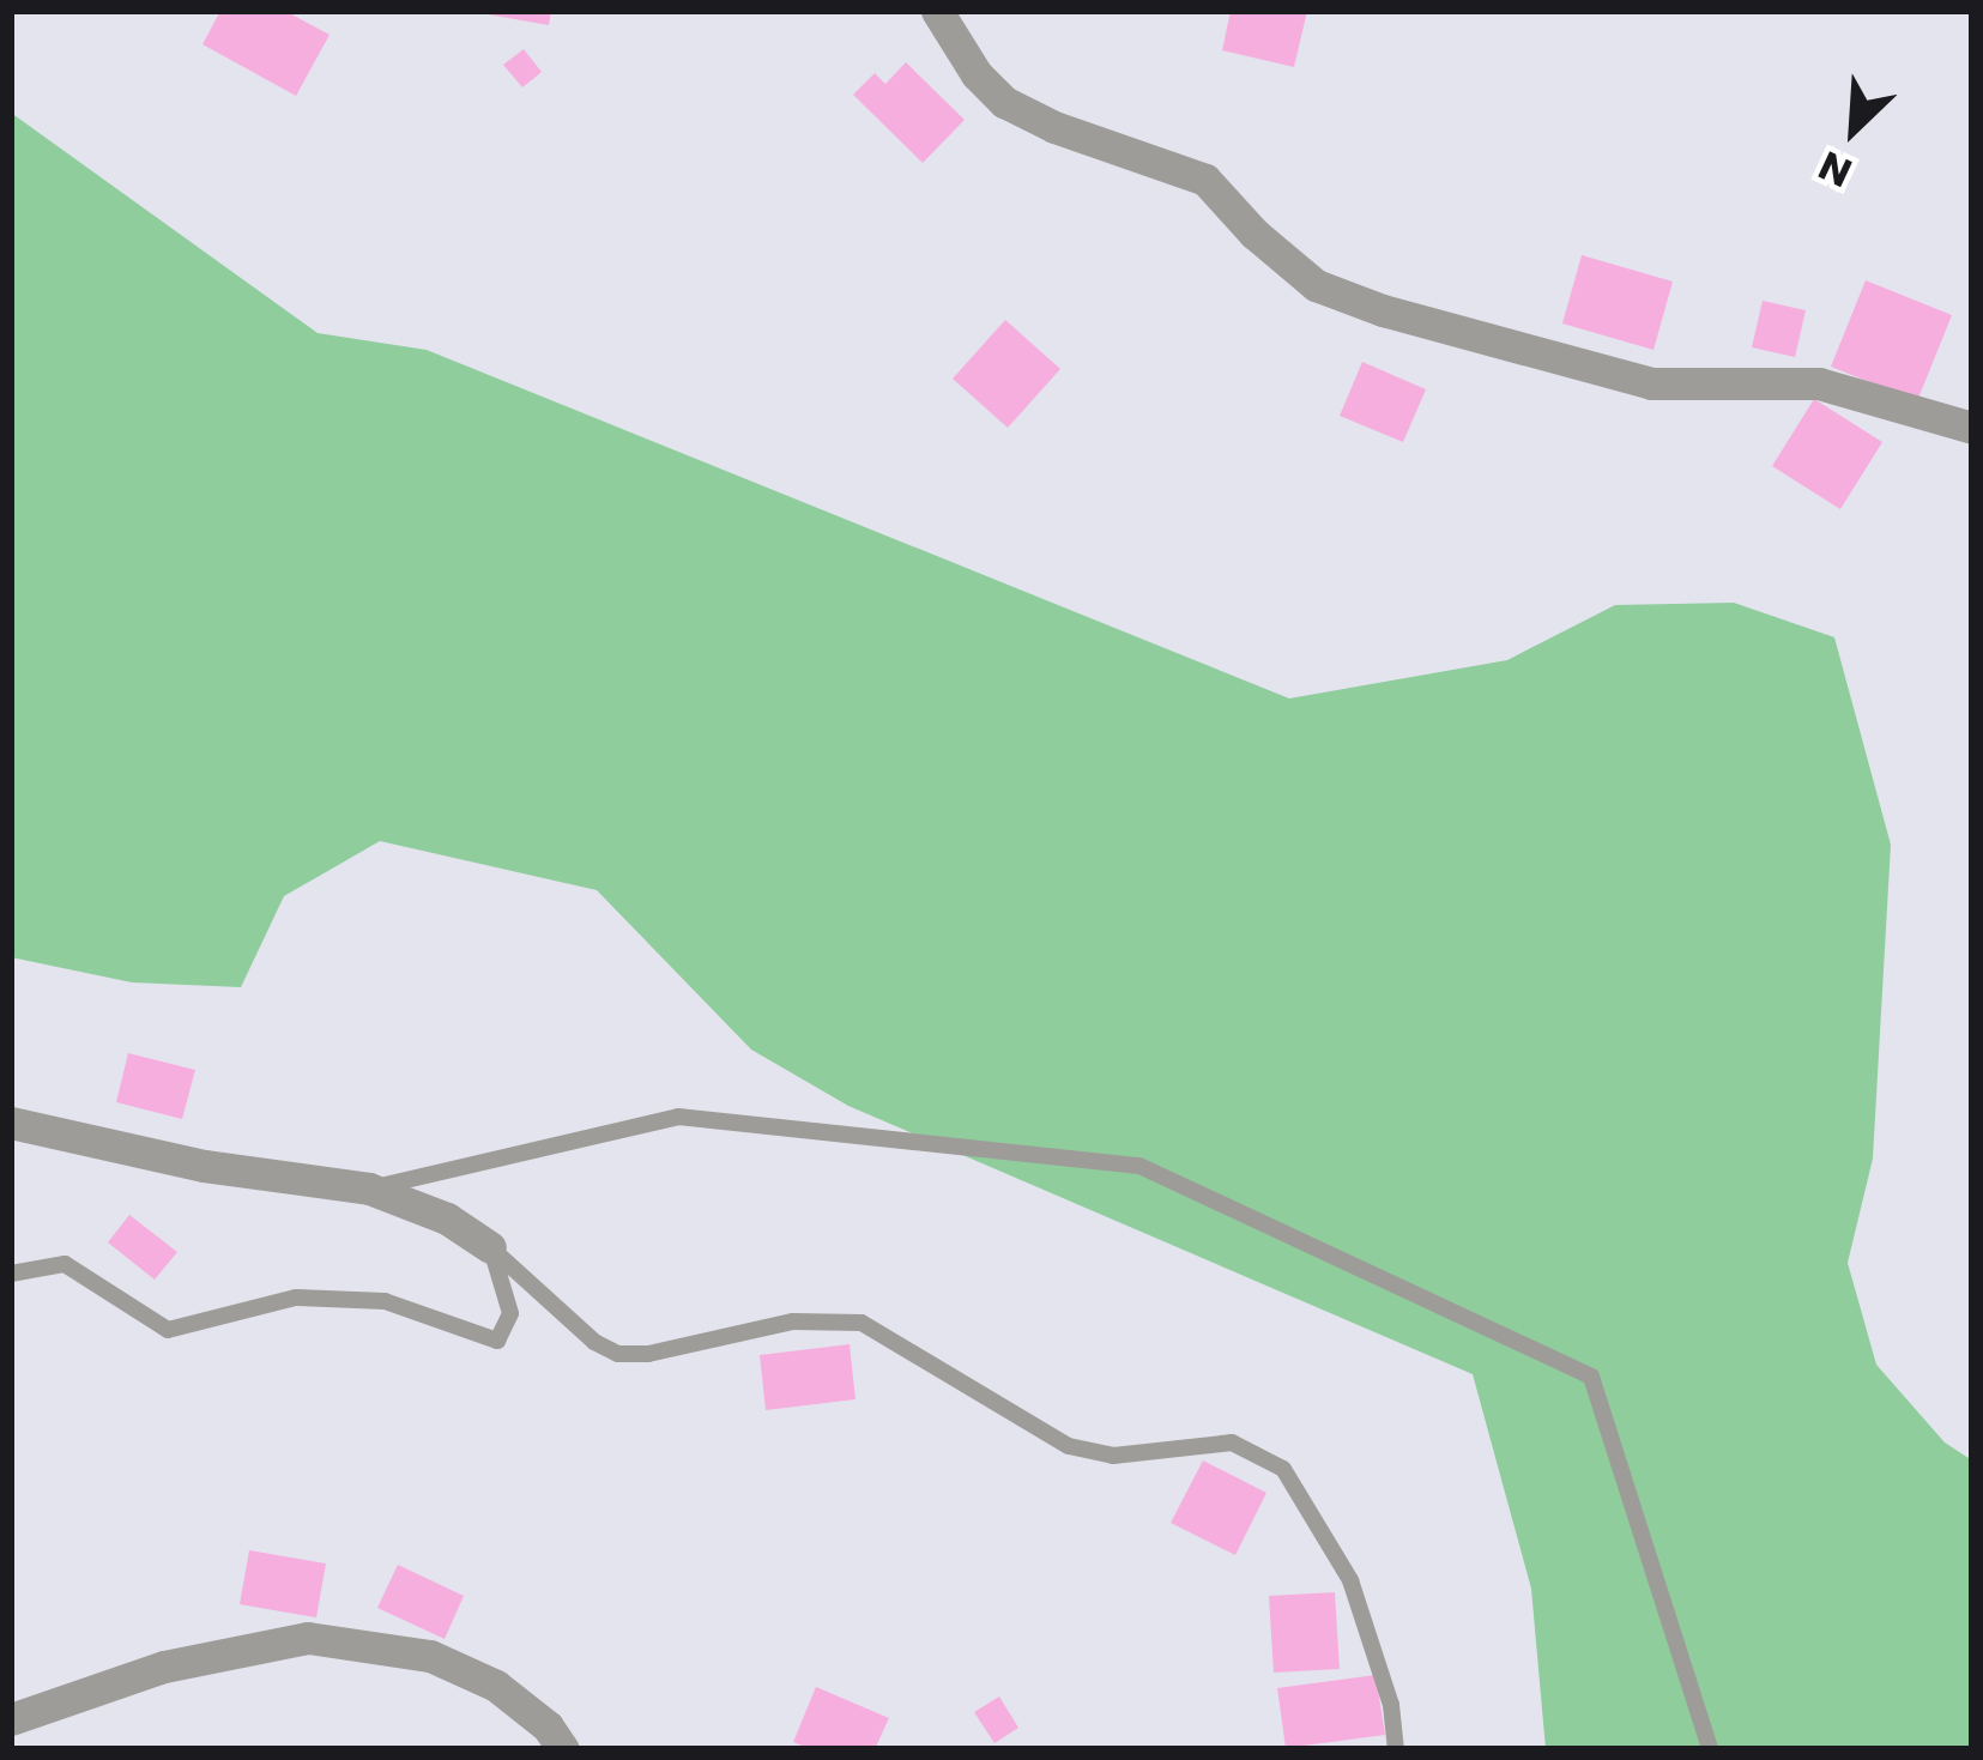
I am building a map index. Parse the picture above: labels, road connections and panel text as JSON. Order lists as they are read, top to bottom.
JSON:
{
  "north": "bottom left"
}
